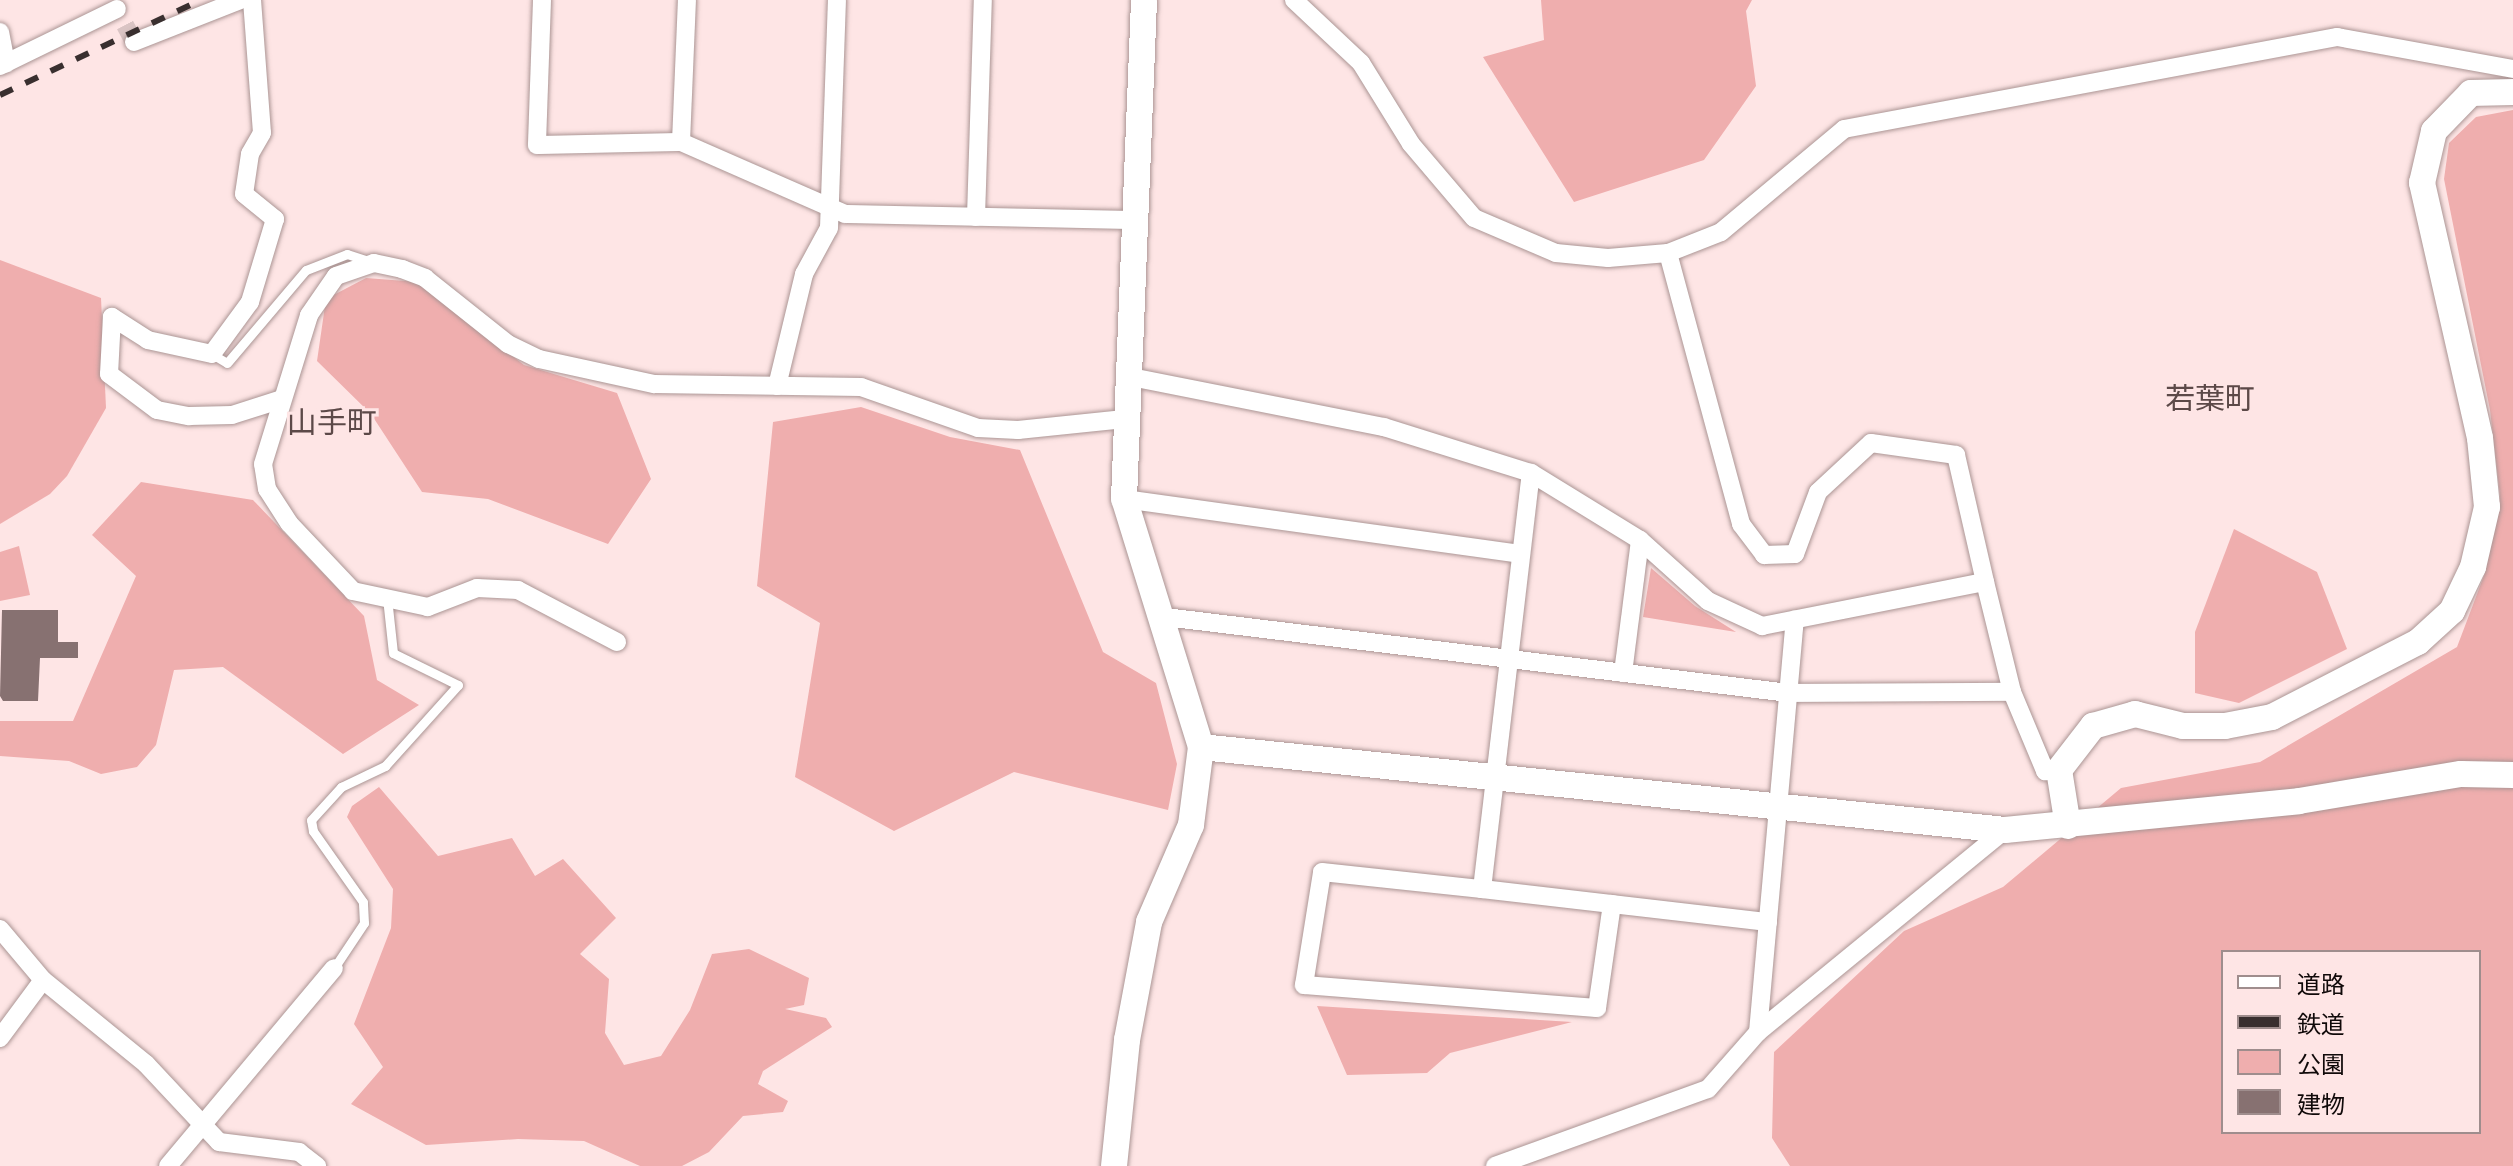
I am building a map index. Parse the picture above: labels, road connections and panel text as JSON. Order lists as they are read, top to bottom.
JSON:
{
  "districts": ["若葉町", "山手町"],
  "legend": [
    "道路",
    "鉄道",
    "公園",
    "建物"
  ]
}
